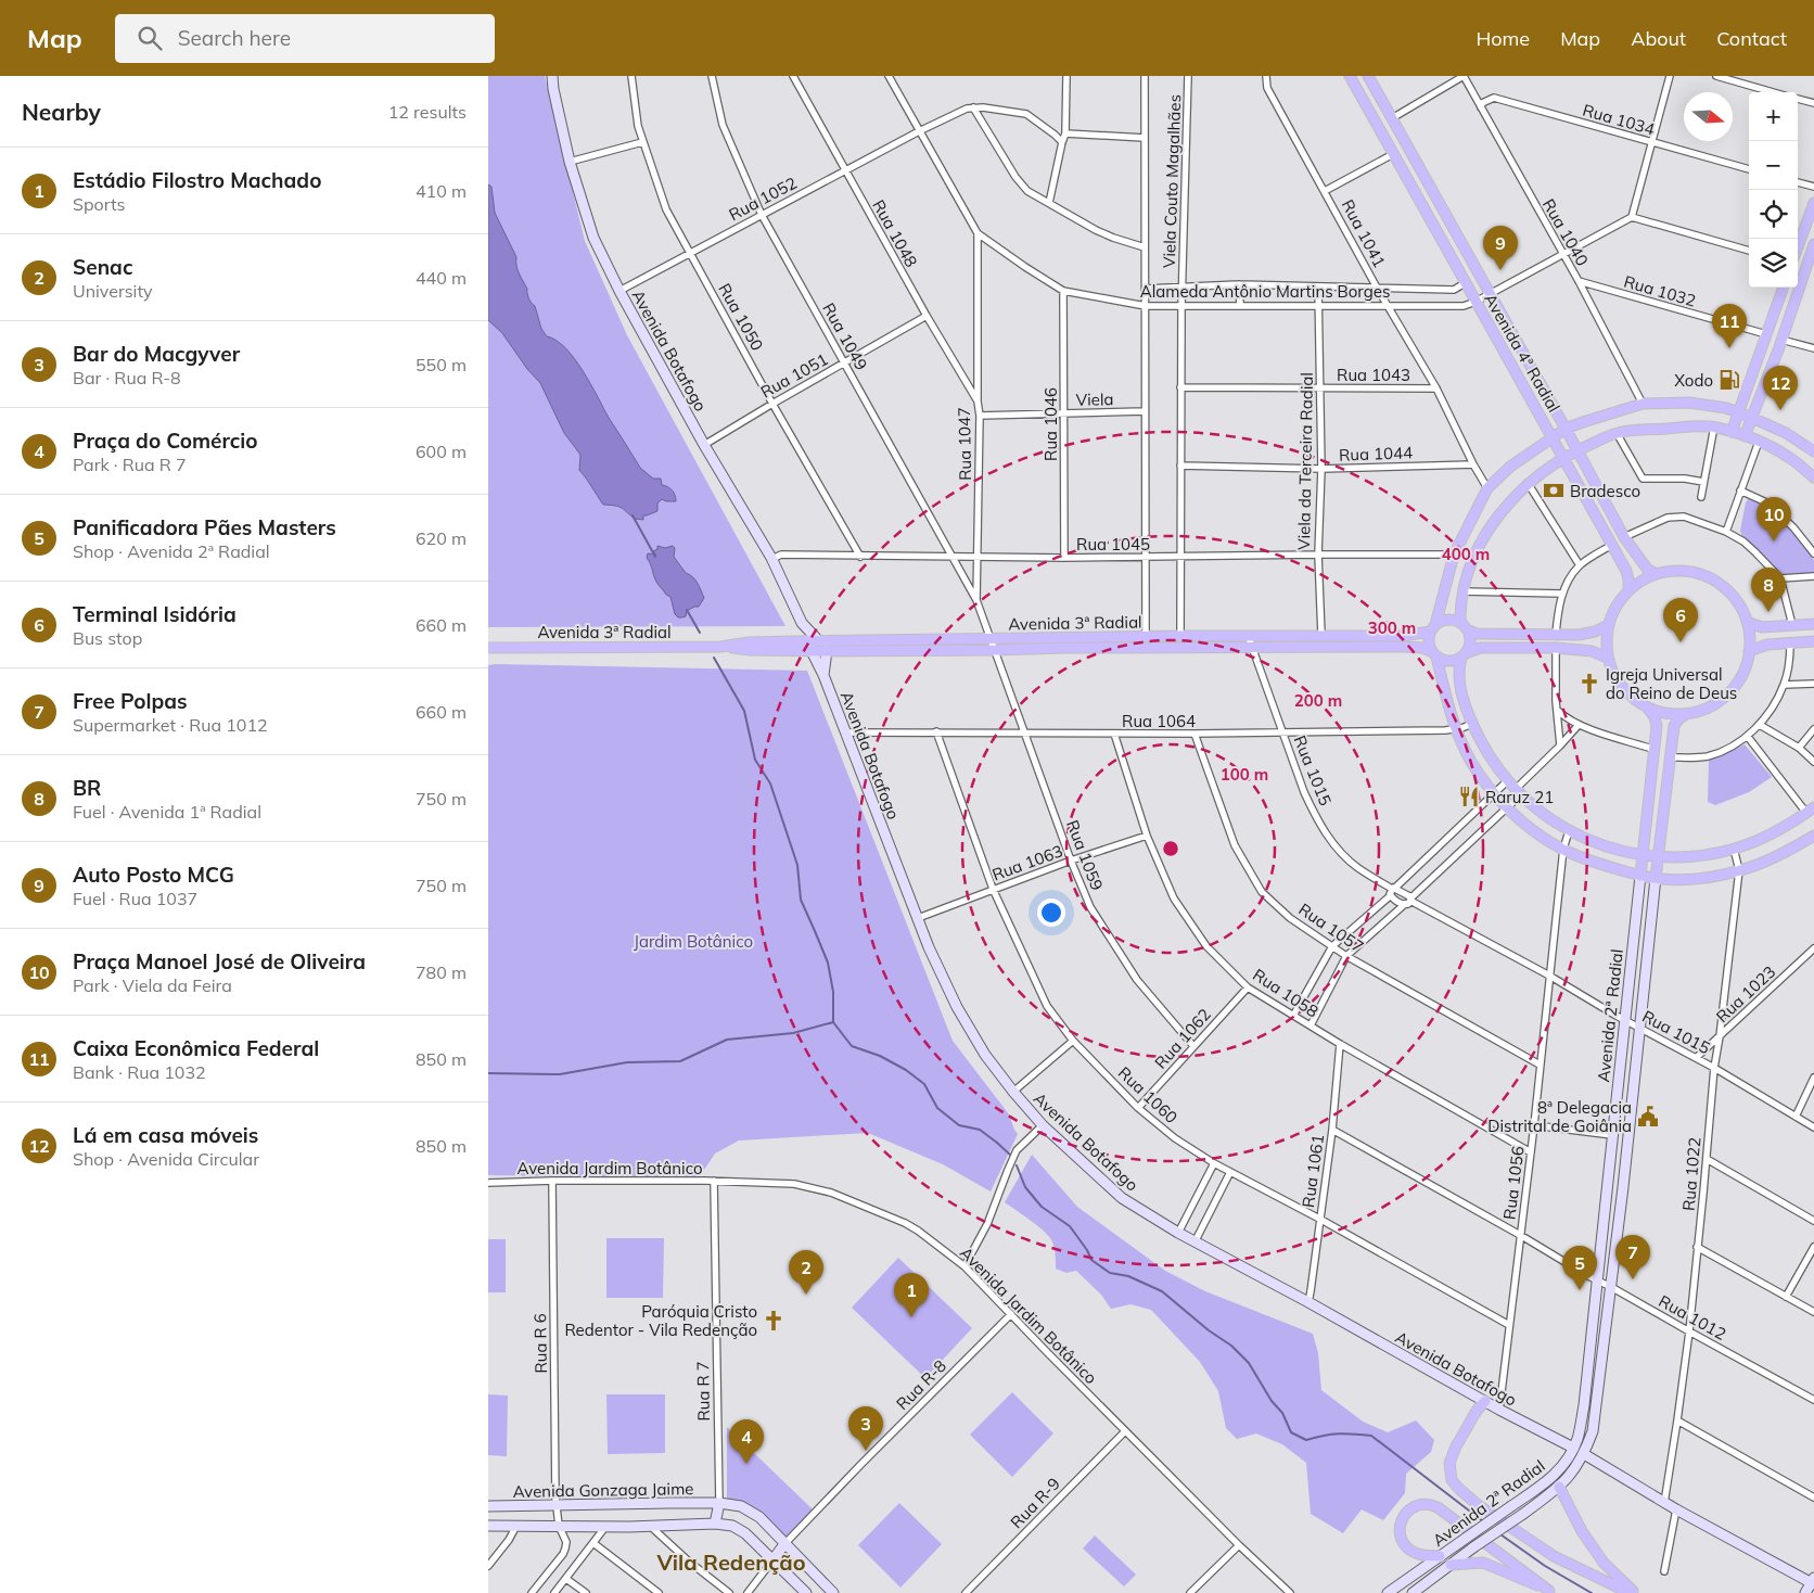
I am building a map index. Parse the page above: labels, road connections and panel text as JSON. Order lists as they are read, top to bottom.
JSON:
{
  "streets": {
    "main road": [
      "Avenida Botafogo",
      "Avenida 4ª Radial",
      "Avenida 3ª Radial",
      "Avenida 2ª Radial",
      "Avenida Gonzaga Jaime"
    ],
    "street": [
      "Rua 1034",
      "Viela Couto Magalhães",
      "Rua 1052",
      "Rua 1040",
      "Rua 1048",
      "Rua 1041",
      "Alameda Antônio Martins Borges",
      "Rua 1032",
      "Rua 1050",
      "Rua 1049",
      "Rua 1043",
      "Rua 1051",
      "Viela",
      "Rua 1046",
      "Rua 1047",
      "Rua 1044",
      "Viela da Terceira Radial",
      "Rua 1045",
      "Rua 1064",
      "Rua 1015",
      "Rua 1059",
      "Rua 1063",
      "Rua 1057",
      "Rua 1058",
      "Rua 1023",
      "Rua 1062",
      "Rua 1060",
      "Avenida Jardim Botânico",
      "Rua 1061",
      "Rua 1022",
      "Rua 1056",
      "Rua 1012",
      "Rua R 6",
      "Rua R-8",
      "Rua R 7",
      "Rua R-9"
    ]
  },
  "crossings": [
    ["Rua 1034", "Rua 1040"],
    ["Viela Couto Magalhães", "Alameda Antônio Martins Borges"],
    ["Viela Couto Magalhães", "Rua 1043"],
    ["Viela Couto Magalhães", "Rua 1044"],
    ["Viela Couto Magalhães", "Rua 1045"],
    ["Viela Couto Magalhães", "Avenida 3ª Radial"],
    ["Rua 1052", "Rua 1048"],
    ["Rua 1052", "Alameda Antônio Martins Borges"],
    ["Rua 1052", "Rua 1050"],
    ["Rua 1052", "Rua 1049"],
    ["Rua 1052", "Avenida Botafogo"],
    ["Rua 1040", "Alameda Antônio Martins Borges"],
    ["Rua 1040", "Rua 1032"],
    ["Rua 1048", "Rua 1051"],
    ["Rua 1048", "Rua 1047"],
    ["Rua 1041", "Alameda Antônio Martins Borges"],
    ["Rua 1041", "Rua 1043"],
    ["Rua 1041", "Rua 1044"],
    ["Alameda Antônio Martins Borges", "Avenida 4ª Radial"],
    ["Alameda Antônio Martins Borges", "Rua 1046"],
    ["Alameda Antônio Martins Borges", "Rua 1047"],
    ["Alameda Antônio Martins Borges", "Viela da Terceira Radial"],
    ["Rua 1050", "Rua 1051"],
    ["Rua 1050", "Rua 1045"],
    ["Rua 1049", "Rua 1051"],
    ["Rua 1049", "Rua 1047"],
    ["Rua 1049", "Rua 1045"],
    ["Avenida Botafogo", "Rua 1051"],
    ["Avenida Botafogo", "Rua 1045"],
    ["Avenida Botafogo", "Avenida 3ª Radial"],
    ["Avenida Botafogo", "Rua 1064"],
    ["Avenida Botafogo", "Rua 1063"],
    ["Avenida Botafogo", "Avenida 2ª Radial"],
    ["Avenida Botafogo", "Rua 1061"],
    ["Avenida Botafogo", "Rua 1056"],
    ["Avenida 4ª Radial", "Avenida 2ª Radial"],
    ["Rua 1043", "Viela da Terceira Radial"],
    ["Viela", "Rua 1046"],
    ["Viela", "Rua 1047"],
    ["Rua 1046", "Rua 1045"],
    ["Rua 1047", "Rua 1045"],
    ["Rua 1047", "Avenida 3ª Radial"],
    ["Rua 1047", "Rua 1059"],
    ["Rua 1044", "Viela da Terceira Radial"],
    ["Viela da Terceira Radial", "Rua 1045"],
    ["Viela da Terceira Radial", "Avenida 3ª Radial"],
    ["Avenida 3ª Radial", "Rua 1015"],
    ["Avenida 3ª Radial", "Rua 1059"],
    ["Rua 1064", "Rua 1015"],
    ["Rua 1064", "Rua 1059"],
    ["Rua 1064", "Rua 1057"],
    ["Rua 1064", "Rua 1058"],
    ["Rua 1064", "Rua 1060"],
    ["Rua 1015", "Rua 1023"],
    ["Rua 1015", "Avenida 2ª Radial"],
    ["Rua 1015", "Rua 1022"],
    ["Rua 1015", "Rua 1056"],
    ["Rua 1059", "Rua 1063"],
    ["Rua 1059", "Rua 1062"],
    ["Rua 1063", "Rua 1058"],
    ["Rua 1063", "Rua 1060"],
    ["Rua 1057", "Rua 1056"],
    ["Rua 1058", "Rua 1062"],
    ["Rua 1058", "Rua 1061"],
    ["Rua 1058", "Rua 1056"],
    ["Rua 1023", "Rua 1022"],
    ["Avenida 2ª Radial", "Rua 1012"],
    ["Rua 1062", "Rua 1060"],
    ["Rua 1060", "Rua 1061"],
    ["Rua 1060", "Rua 1056"],
    ["Avenida Jardim Botânico", "Rua R 6"],
    ["Avenida Jardim Botânico", "Rua R-8"],
    ["Avenida Jardim Botânico", "Rua R 7"],
    ["Avenida Jardim Botânico", "Rua R-9"],
    ["Rua 1061", "Rua 1012"],
    ["Rua 1022", "Rua 1012"],
    ["Rua 1056", "Rua 1012"],
    ["Rua R 6", "Avenida Gonzaga Jaime"],
    ["Rua R-8", "Avenida Gonzaga Jaime"],
    ["Rua R 7", "Avenida Gonzaga Jaime"]
  ],
  "districts": ["Vila Redenção"],
  "parks": ["Jardim Botânico"],
  "places": {
    "fuel station": ["Xodo"],
    "bank": ["Bradesco"],
    "church": ["Igreja Universal do Reino de Deus", "Paróquia Cristo Redentor - Vila Redenção"],
    "restaurant": ["Raruz 21"],
    "public building": ["8ª Delegacia Distrital de Goiânia"]
  },
  "north": "right",
  "page": {
    "header": "Map",
    "search": "Search here",
    "nav": [
      "Home",
      "Map",
      "About",
      "Contact"
    ],
    "heading": ["Nearby", "12 results"],
    "map_buttons": ["+", "−"],
    "list": [
      {
        "mark": "1",
        "name": "Estádio Filostro Machado",
        "note": "Sports",
        "value": "410 m"
      },
      {
        "mark": "2",
        "name": "Senac",
        "note": "University",
        "value": "440 m"
      },
      {
        "mark": "3",
        "name": "Bar do Macgyver",
        "note": "Bar · Rua R-8",
        "value": "550 m"
      },
      {
        "mark": "4",
        "name": "Praça do Comércio",
        "note": "Park · Rua R 7",
        "value": "600 m"
      },
      {
        "mark": "5",
        "name": "Panificadora Pães Masters",
        "note": "Shop · Avenida 2ª Radial",
        "value": "620 m"
      },
      {
        "mark": "6",
        "name": "Terminal Isidória",
        "note": "Bus stop",
        "value": "660 m"
      },
      {
        "mark": "7",
        "name": "Free Polpas",
        "note": "Supermarket · Rua 1012",
        "value": "660 m"
      },
      {
        "mark": "8",
        "name": "BR",
        "note": "Fuel · Avenida 1ª Radial",
        "value": "750 m"
      },
      {
        "mark": "9",
        "name": "Auto Posto MCG",
        "note": "Fuel · Rua 1037",
        "value": "750 m"
      },
      {
        "mark": "10",
        "name": "Praça Manoel José de Oliveira",
        "note": "Park · Viela da Feira",
        "value": "780 m"
      },
      {
        "mark": "11",
        "name": "Caixa Econômica Federal",
        "note": "Bank · Rua 1032",
        "value": "850 m"
      },
      {
        "mark": "12",
        "name": "Lá em casa móveis",
        "note": "Shop · Avenida Circular",
        "value": "850 m"
      }
    ],
    "pins": [
      "9",
      "11",
      "12",
      "10",
      "8",
      "6",
      "7",
      "5",
      "2",
      "1",
      "3",
      "4"
    ]
  },
  "rings": [
    "400 m",
    "300 m",
    "200 m",
    "100 m"
  ]
}
